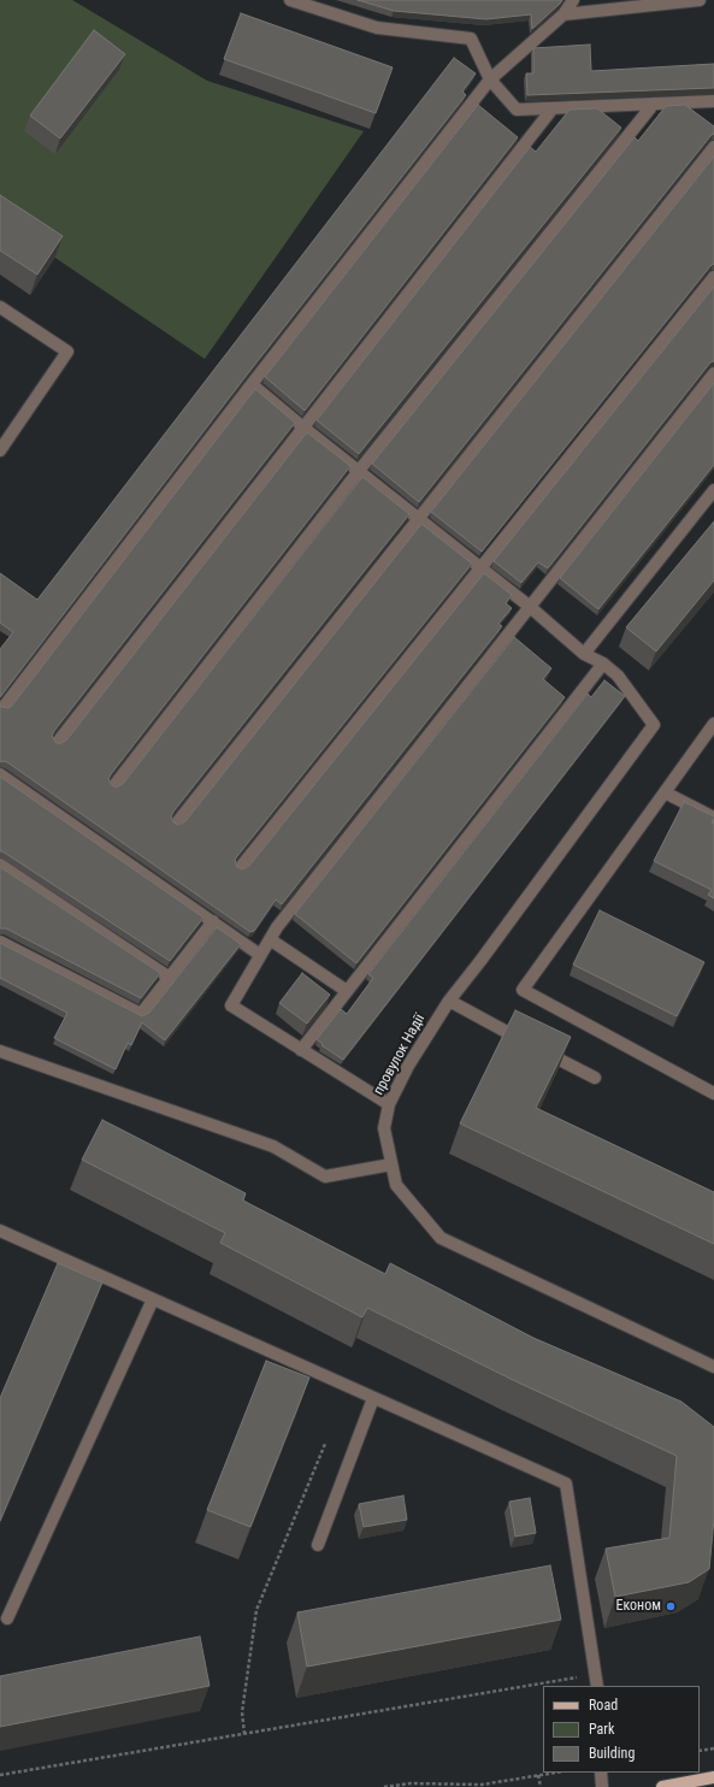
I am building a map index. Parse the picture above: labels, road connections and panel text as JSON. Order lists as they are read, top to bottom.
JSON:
{
  "streets": {
    "lane": ["провулок Надії"]
  },
  "places": ["Економ"],
  "legend": ["Road", "Park", "Building"]
}
